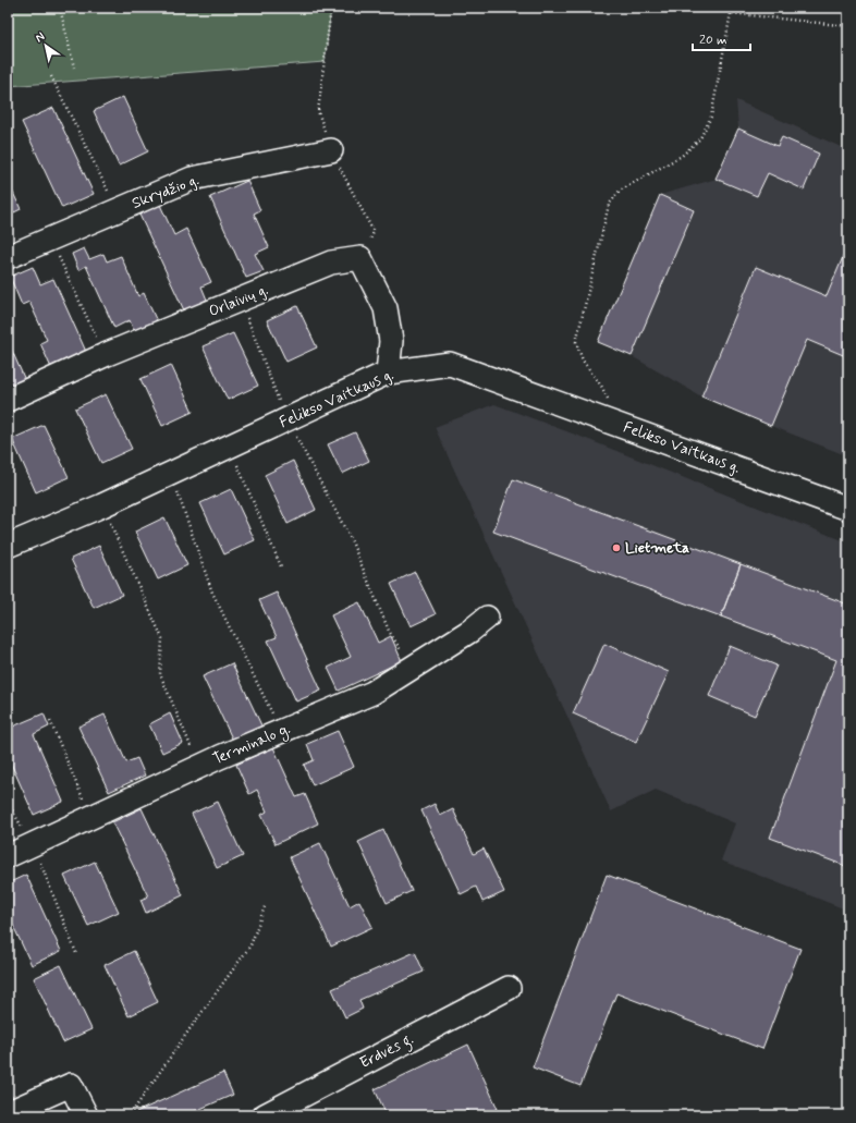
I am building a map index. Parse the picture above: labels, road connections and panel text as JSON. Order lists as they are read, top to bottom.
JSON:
{
  "streets": {
    "street": [
      "Skrydžio g.",
      "Orlaivių g.",
      "Felikso Vaitkaus g.",
      "Terminalo g.",
      "Erdvės g."
    ]
  },
  "crossings": [
    ["Orlaivių g.", "Felikso Vaitkaus g."]
  ],
  "places": ["Lietmeta"],
  "scale_bar": "20 m",
  "north": "top left"
}
